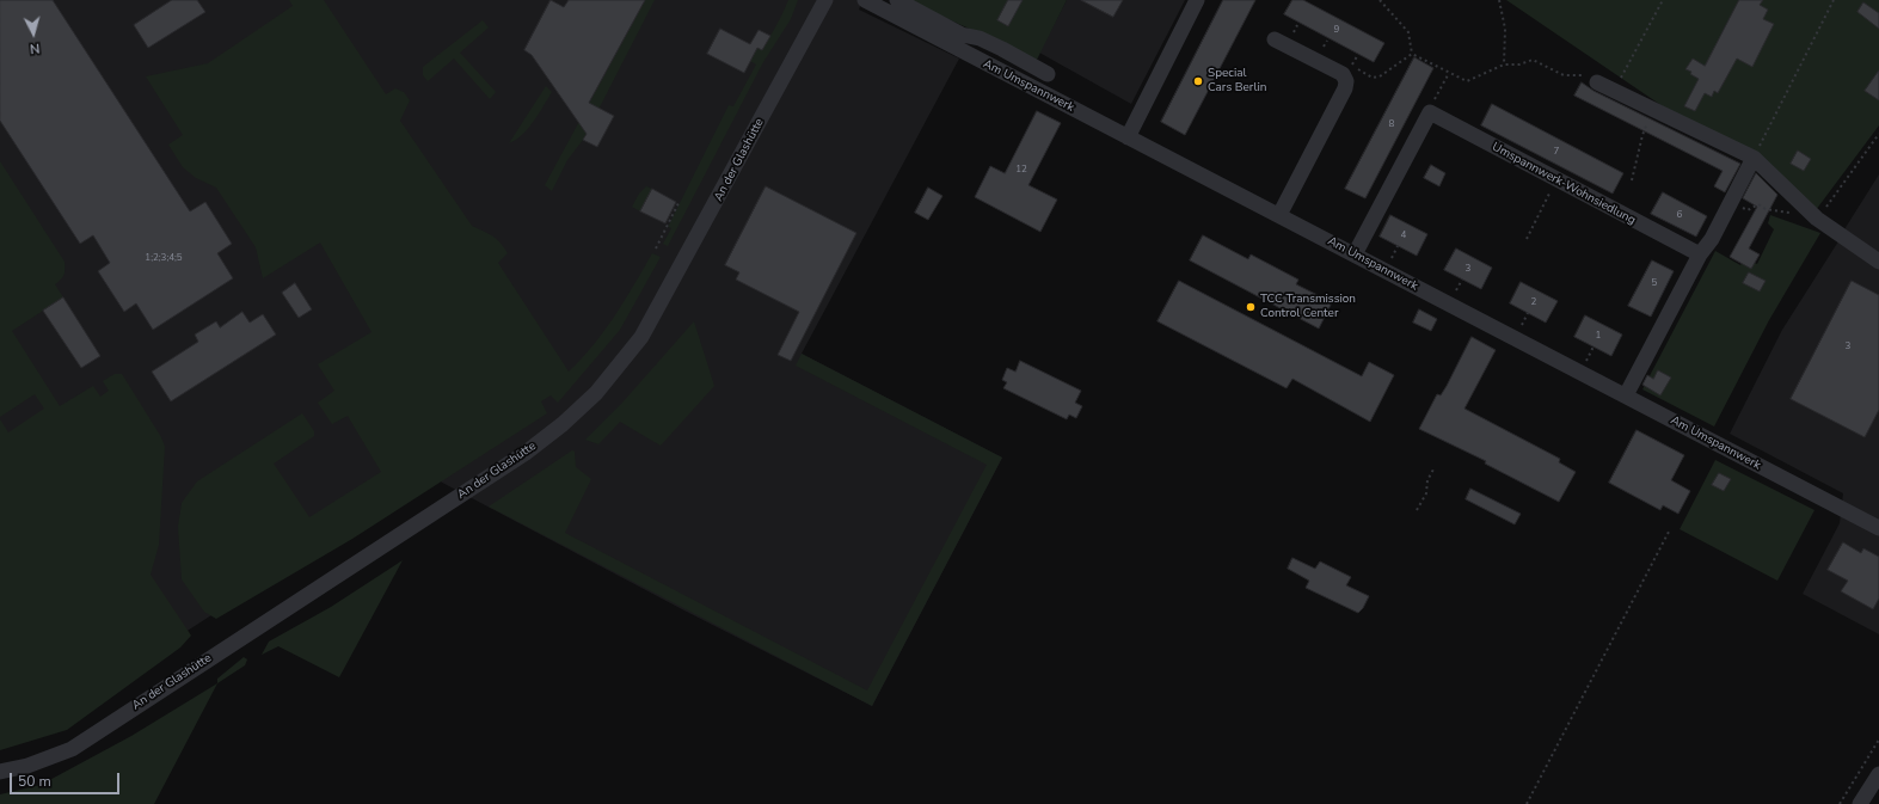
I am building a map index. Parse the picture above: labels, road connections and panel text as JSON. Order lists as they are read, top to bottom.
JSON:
{
  "streets": {
    "street": ["Am Umspannwerk", "An der Glashütte", "Umspannwerk-Wohnsiedlung"]
  },
  "places": ["Special Cars Berlin", "TCC Transmission Control Center"],
  "house_numbers": [
    "9",
    "8",
    "7",
    "12",
    "6",
    "4",
    "1;2;3;4;5",
    "3",
    "5",
    "2",
    "1",
    "3"
  ],
  "scale_bar": "50 m",
  "north": "bottom"
}
